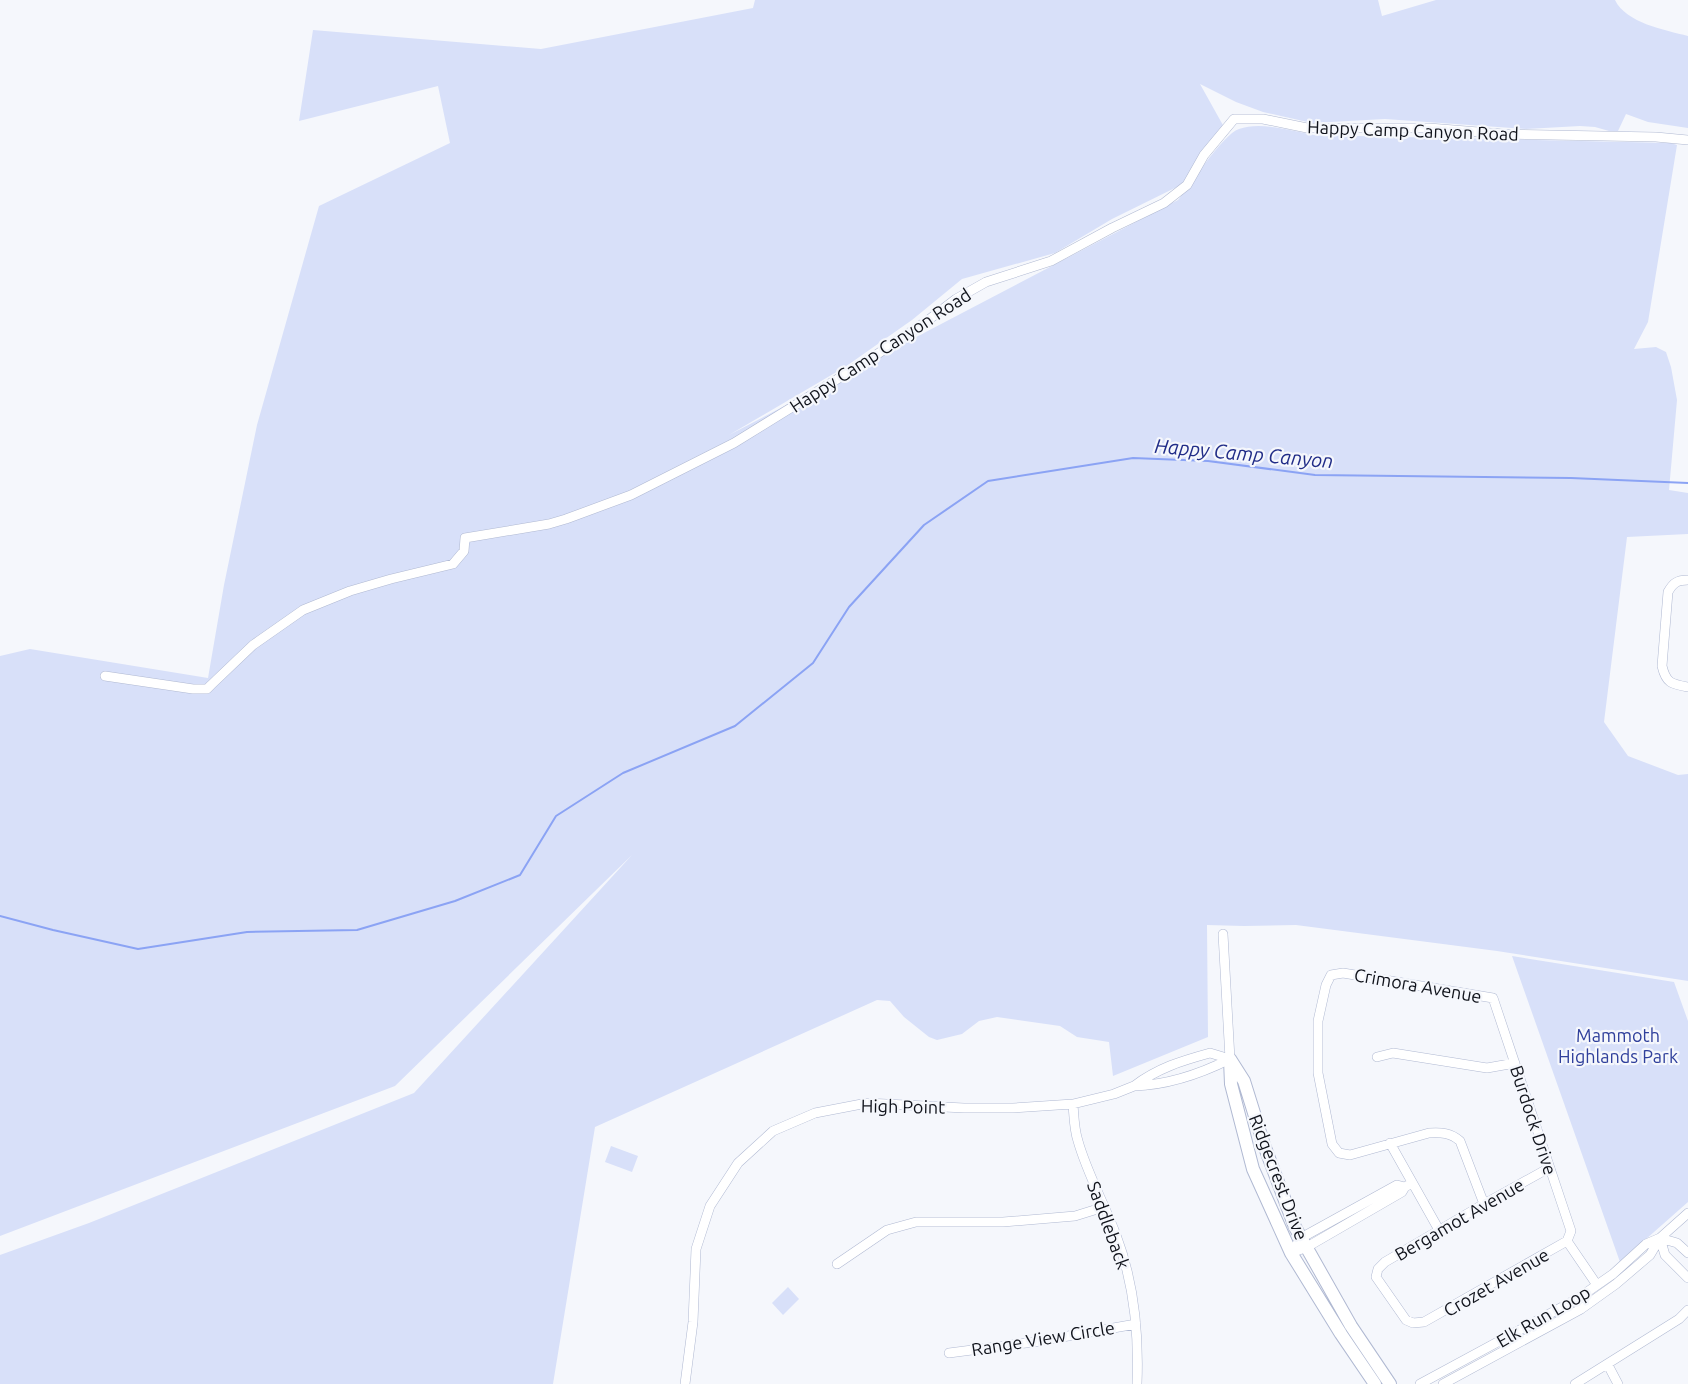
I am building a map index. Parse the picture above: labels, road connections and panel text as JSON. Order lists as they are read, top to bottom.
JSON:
{
  "streets": {
    "street": [
      "Happy Camp Canyon Road",
      "Crimora Avenue",
      "High Point",
      "Burdock Drive",
      "Ridgecrest Drive",
      "Bergamot Avenue",
      "Saddleback",
      "Crozet Avenue",
      "Elk Run Loop",
      "Range View Circle"
    ]
  },
  "crossings": [
    ["Crimora Avenue", "Burdock Drive"],
    ["High Point", "Ridgecrest Drive"],
    ["High Point", "Saddleback"],
    ["Burdock Drive", "Bergamot Avenue"],
    ["Burdock Drive", "Crozet Avenue"],
    ["Bergamot Avenue", "Crozet Avenue"],
    ["Saddleback", "Range View Circle"]
  ],
  "water": ["Happy Camp Canyon"],
  "parks": ["Mammoth Highlands Park"]
}
